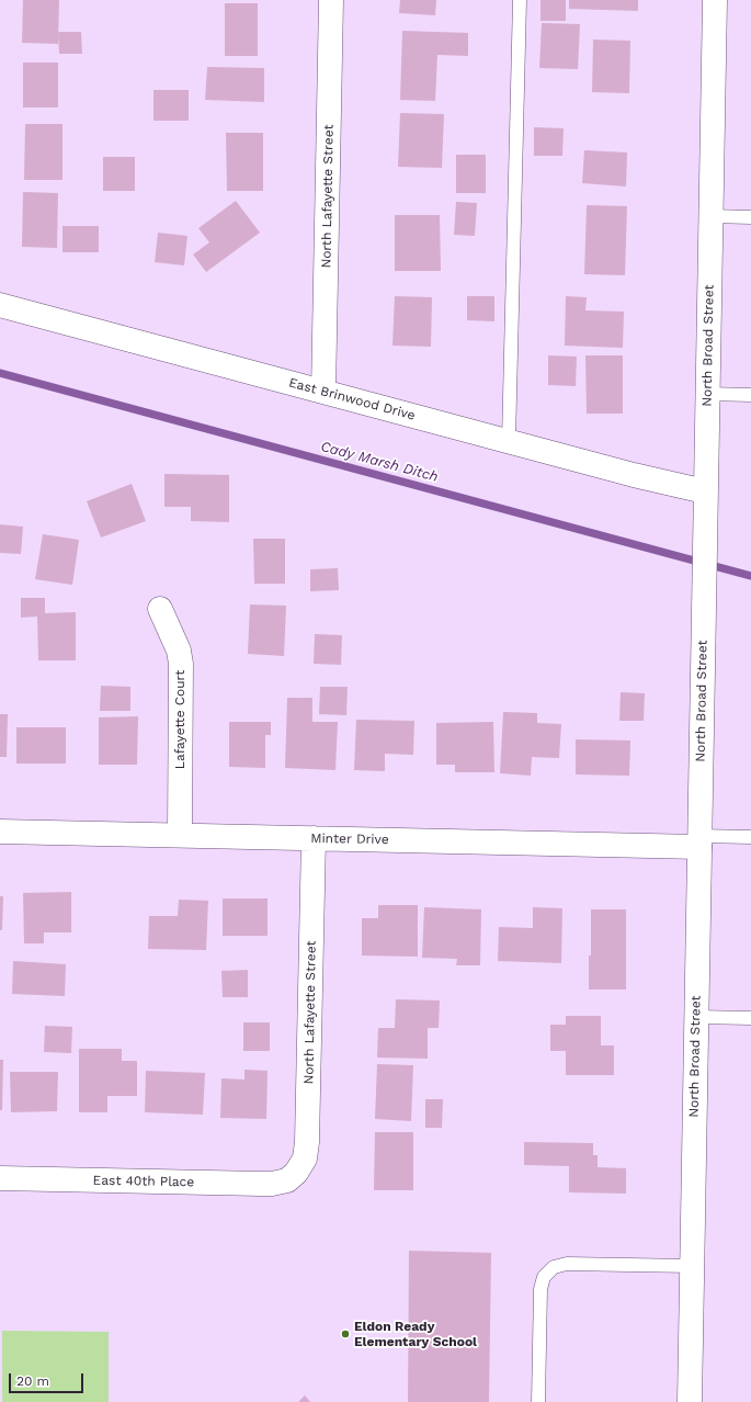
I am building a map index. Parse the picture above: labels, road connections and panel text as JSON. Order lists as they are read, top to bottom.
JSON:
{
  "streets": {
    "street": [
      "North Lafayette Street",
      "North Broad Street",
      "East Brinwood Drive",
      "Lafayette Court",
      "Minter Drive",
      "East 40th Place"
    ]
  },
  "crossings": [
    ["North Lafayette Street", "East Brinwood Drive"],
    ["North Lafayette Street", "Minter Drive"],
    ["North Lafayette Street", "East 40th Place"],
    ["North Broad Street", "East Brinwood Drive"],
    ["North Broad Street", "Minter Drive"],
    ["Lafayette Court", "Minter Drive"]
  ],
  "water": ["Cady Marsh Ditch"],
  "places": ["Eldon Ready Elementary School"],
  "scale_bar": "20 m"
}
